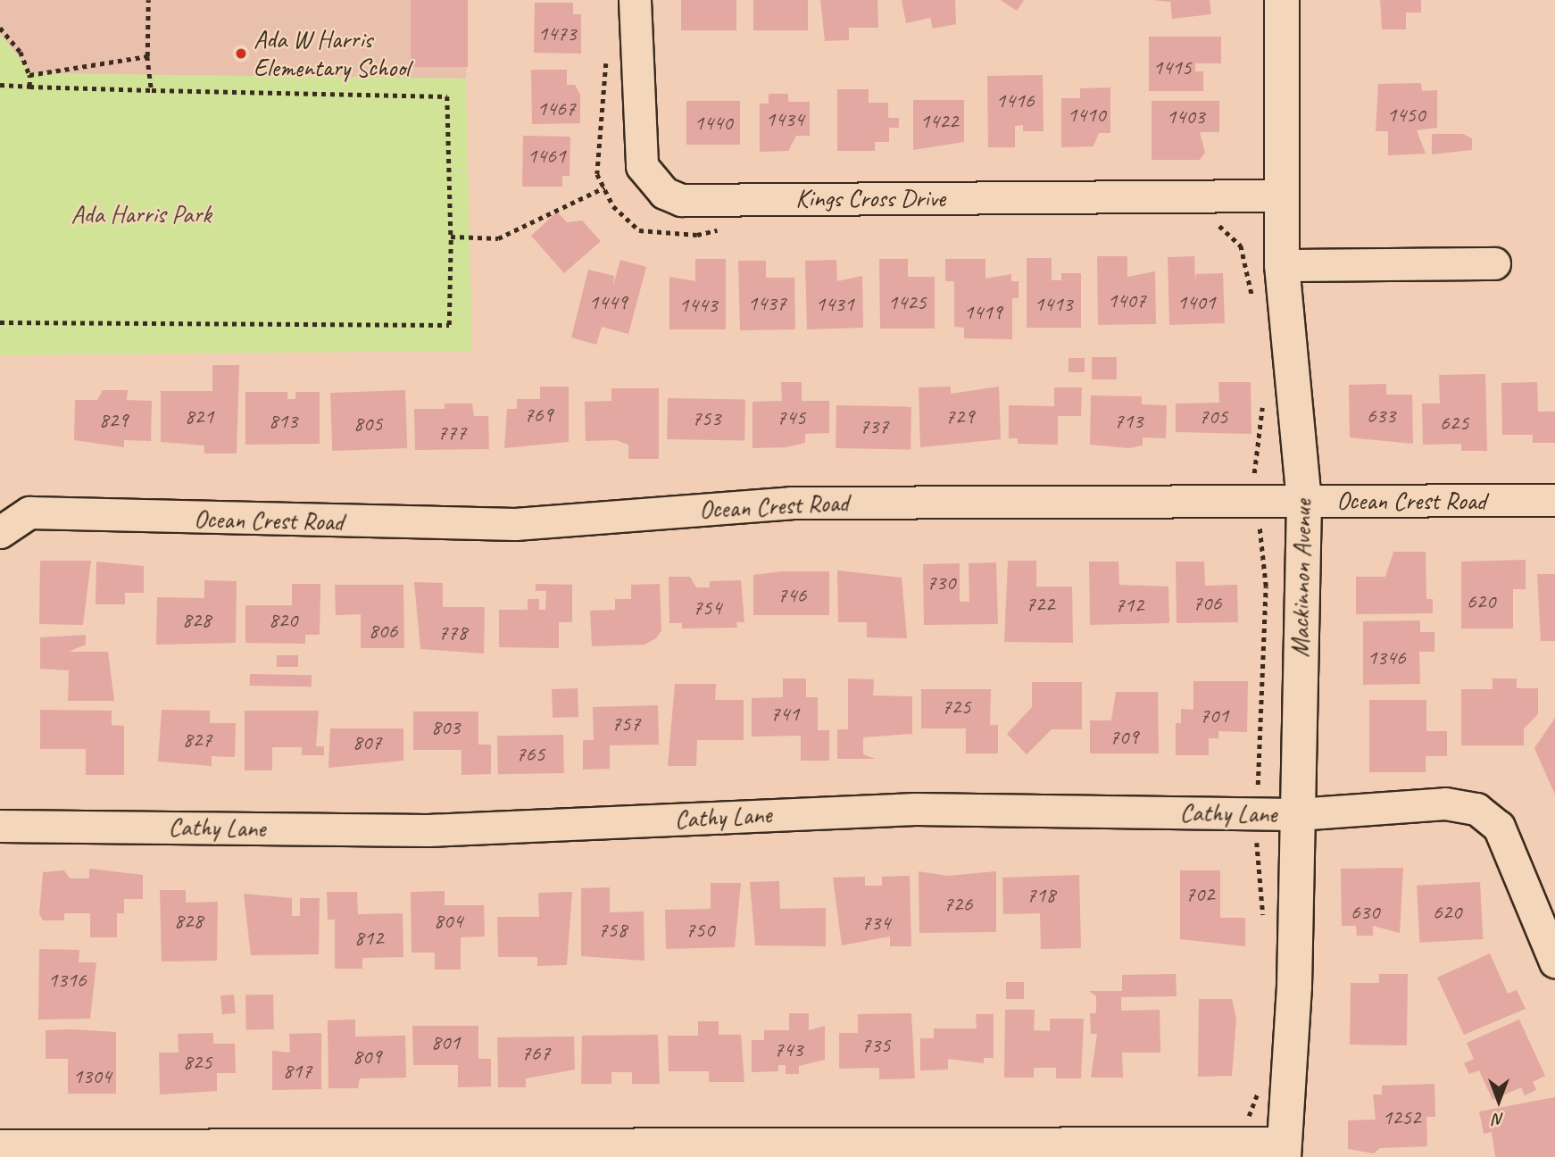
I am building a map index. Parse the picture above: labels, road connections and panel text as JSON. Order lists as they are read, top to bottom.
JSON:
{
  "streets": {
    "street": [
      "Kings Cross Drive",
      "Ocean Crest Road",
      "Mackinnon Avenue",
      "Cathy Lane"
    ]
  },
  "crossings": [
    ["Kings Cross Drive", "Mackinnon Avenue"],
    ["Ocean Crest Road", "Mackinnon Avenue"],
    ["Mackinnon Avenue", "Cathy Lane"]
  ],
  "parks": ["Ada Harris Park"],
  "places": ["Ada W Harris Elementary School"],
  "house_numbers": [
    "1473",
    "1415",
    "1416",
    "1467",
    "1410",
    "1450",
    "1403",
    "1434",
    "1422",
    "1440",
    "1461",
    "1407",
    "1449",
    "1425",
    "1401",
    "1437",
    "1431",
    "1413",
    "1443",
    "1419",
    "769",
    "633",
    "821",
    "729",
    "705",
    "745",
    "753",
    "829",
    "813",
    "713",
    "625",
    "805",
    "737",
    "777",
    "730",
    "746",
    "620",
    "706",
    "722",
    "712",
    "754",
    "828",
    "820",
    "806",
    "778",
    "1346",
    "725",
    "741",
    "701",
    "757",
    "803",
    "709",
    "827",
    "807",
    "765",
    "702",
    "718",
    "726",
    "630",
    "620",
    "828",
    "804",
    "734",
    "758",
    "750",
    "812",
    "1316",
    "801",
    "735",
    "743",
    "767",
    "809",
    "825",
    "817",
    "1304",
    "1252"
  ],
  "north": "bottom"
}
